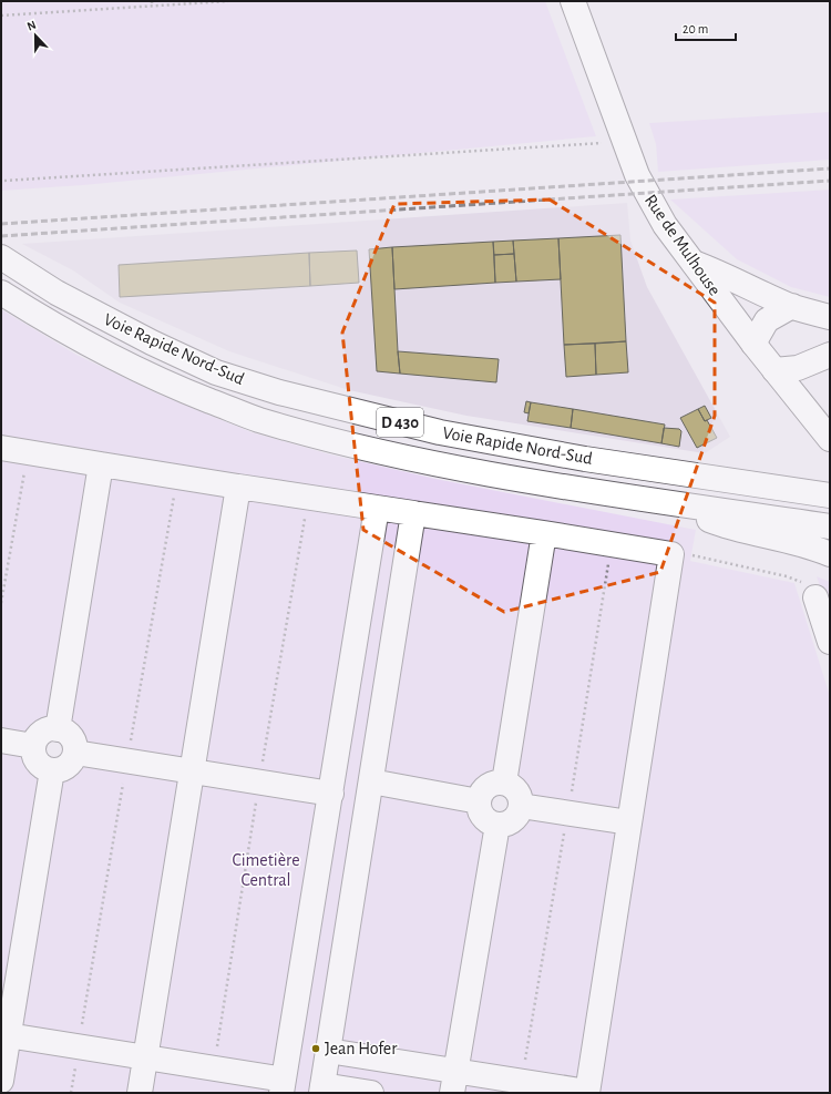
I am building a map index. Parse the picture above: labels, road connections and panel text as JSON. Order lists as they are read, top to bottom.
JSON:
{
  "streets": {
    "main road": ["Rue de Mulhouse", "Voie Rapide Nord-Sud", "D 430"]
  },
  "parks": ["Cimetière Central"],
  "places": ["Jean Hofer"],
  "scale_bar": "20 m",
  "north": "top"
}
